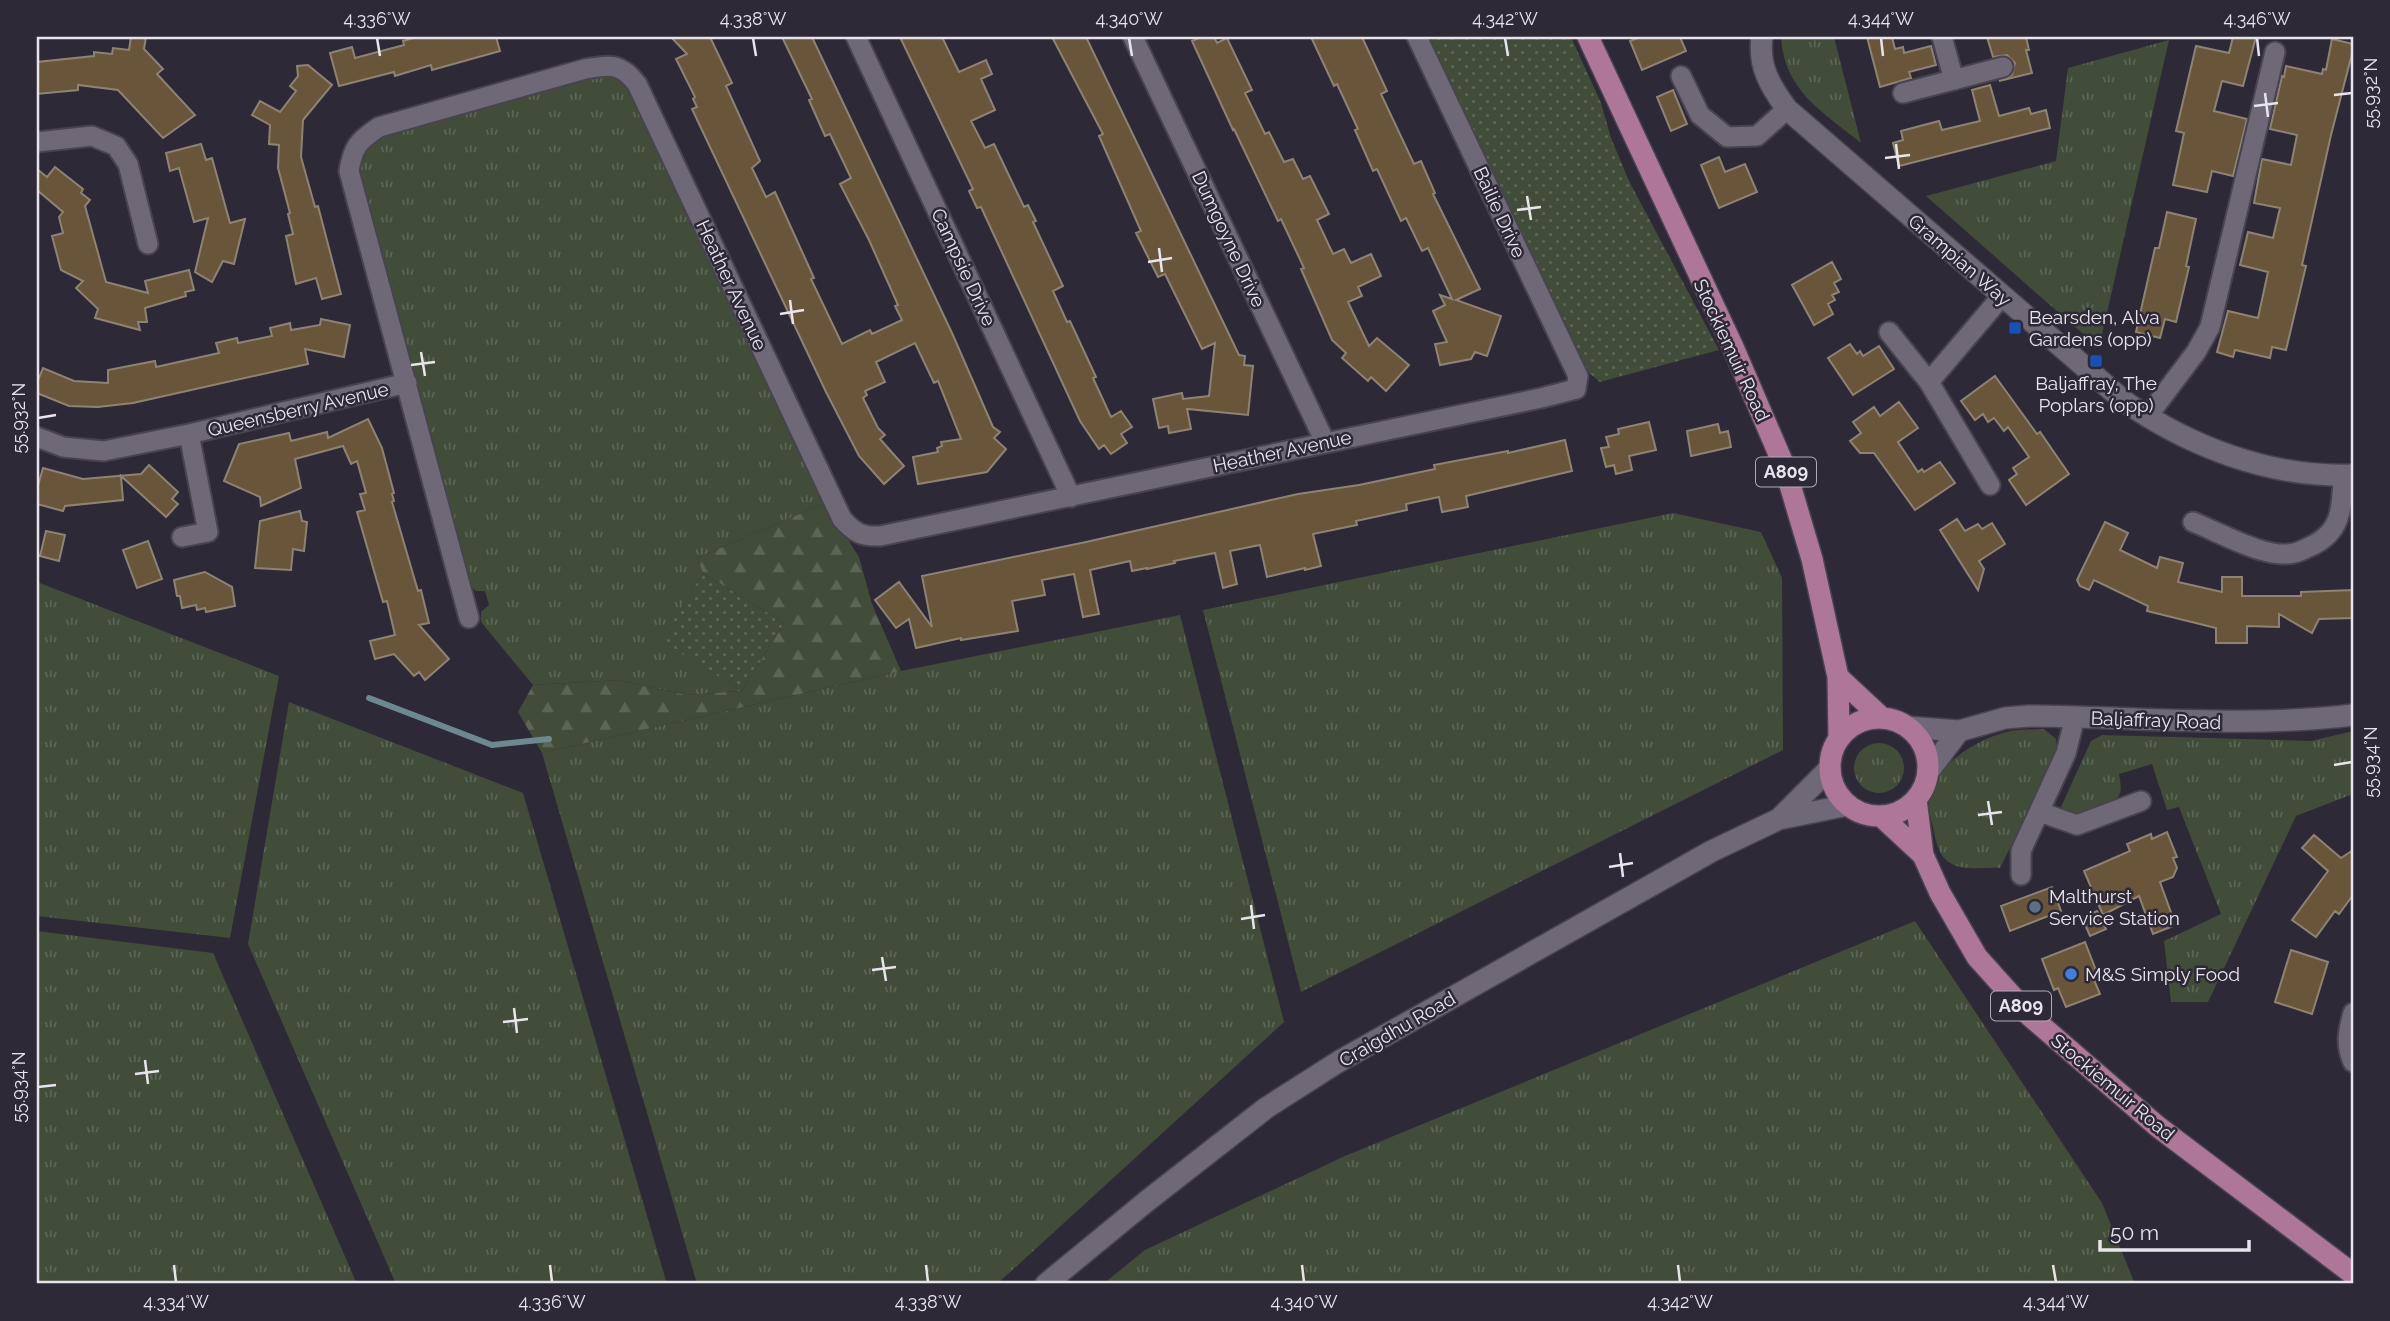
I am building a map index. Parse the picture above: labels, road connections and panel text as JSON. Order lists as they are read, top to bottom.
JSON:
{
  "streets": {
    "main road": [
      "Grampian Way",
      "Stockiemuir Road",
      "A809",
      "Baljaffray Road",
      "Craigdhu Road"
    ],
    "street": [
      "Bailie Drive",
      "Dumgoyne Drive",
      "Campsie Drive",
      "Heather Avenue",
      "Queensberry Avenue"
    ]
  },
  "crossings": [
    ["Bailie Drive", "Heather Avenue"],
    ["Dumgoyne Drive", "Heather Avenue"],
    ["Campsie Drive", "Heather Avenue"],
    ["Heather Avenue", "Queensberry Avenue"],
    ["Stockiemuir Road", "Baljaffray Road"],
    ["Stockiemuir Road", "Craigdhu Road"],
    ["Baljaffray Road", "Craigdhu Road"]
  ],
  "places": {
    "transit": ["Bearsden, Alva Gardens (opp)", "Baljaffray, The Poplars (opp)"],
    "other": ["Malthurst Service Station", "M&S Simply Food"]
  },
  "scale_bar": "50 m",
  "coordinates": [
    "4.336°W",
    "4.338°W",
    "4.340°W",
    "4.342°W",
    "4.344°W",
    "4.346°W",
    "55.932°N",
    "55.934°N",
    "4.334°W"
  ]
}
